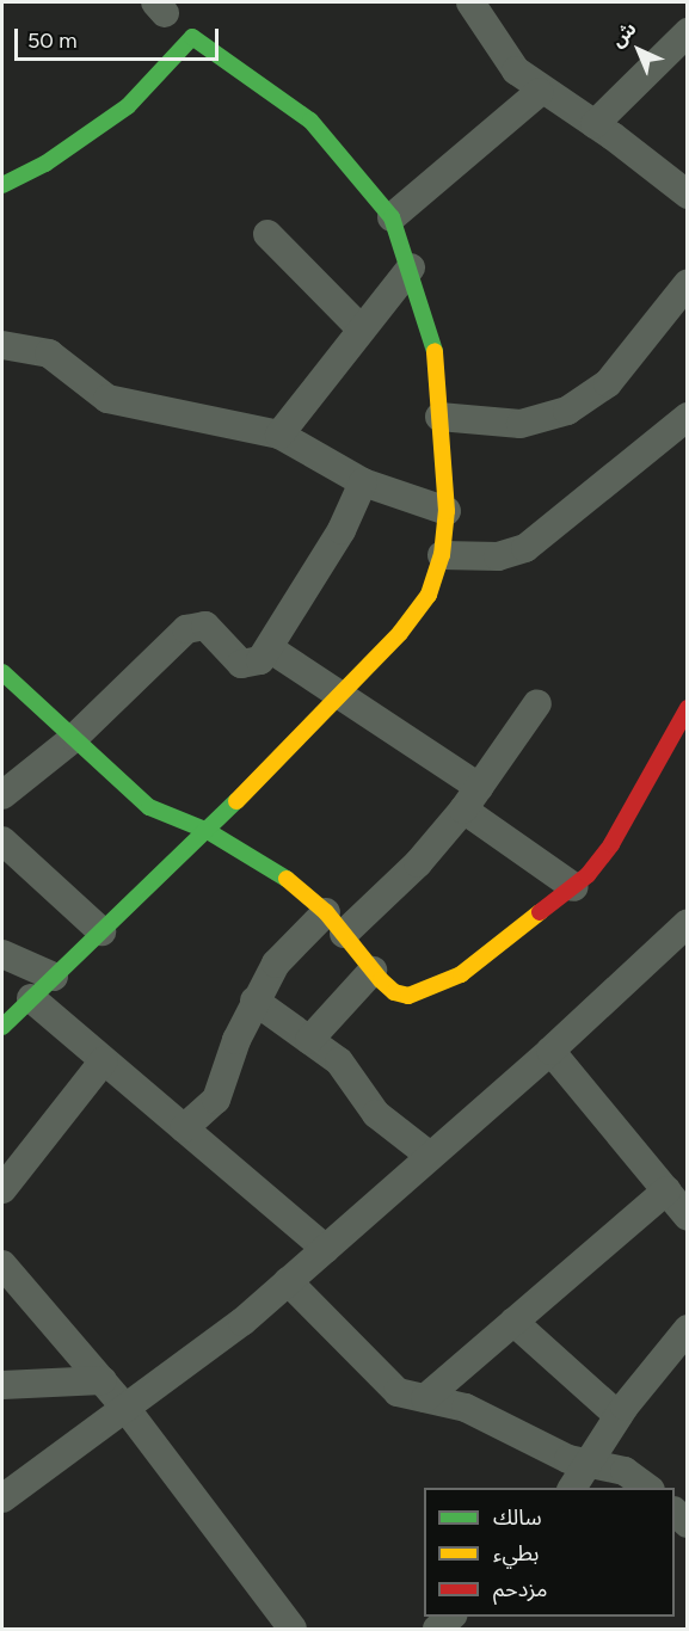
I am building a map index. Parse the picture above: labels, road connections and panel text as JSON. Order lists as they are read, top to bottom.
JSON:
{
  "legend": ["سالك", "بطيء", "مزدحم"],
  "scale_bar": "50 m",
  "north": "top left"
}
